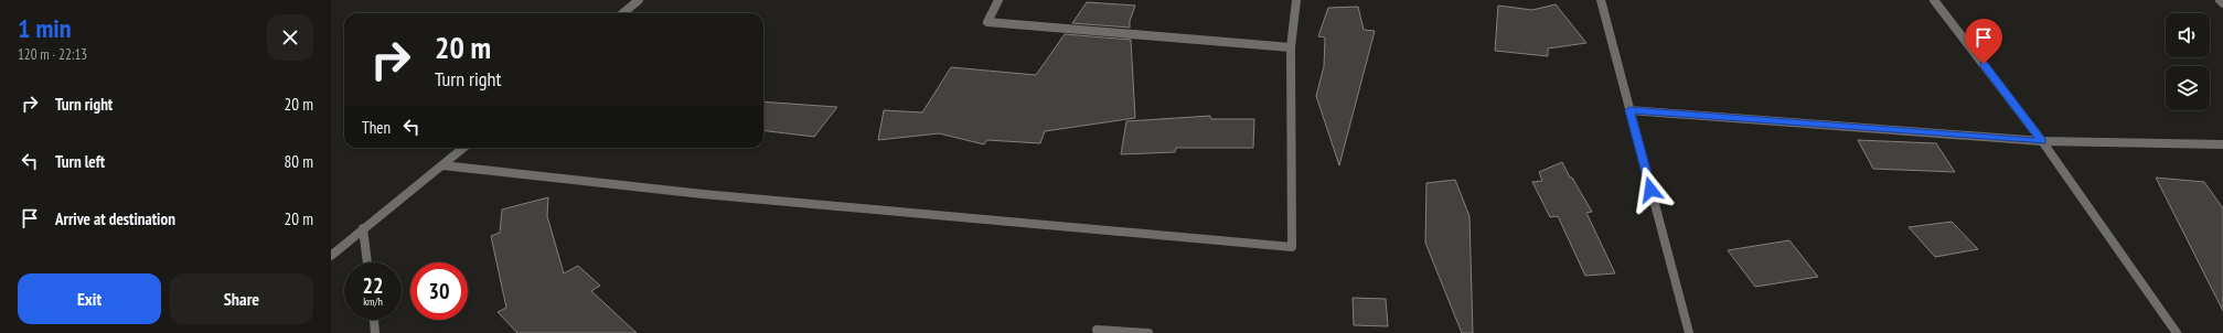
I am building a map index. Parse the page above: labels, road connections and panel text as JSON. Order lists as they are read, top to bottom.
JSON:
{
  "page": {
    "heading": ["1 min", "120 m · 22:13"],
    "turn": ["20 m", "Turn right"],
    "list": [
      {
        "name": "Turn right",
        "value": "20 m"
      },
      {
        "name": "Turn left",
        "value": "80 m"
      },
      {
        "name": "Arrive at destination",
        "value": "20 m"
      }
    ],
    "then": "Then",
    "speed": "22 km/h",
    "limit": "30",
    "buttons": ["Exit", "Share"]
  }
}
